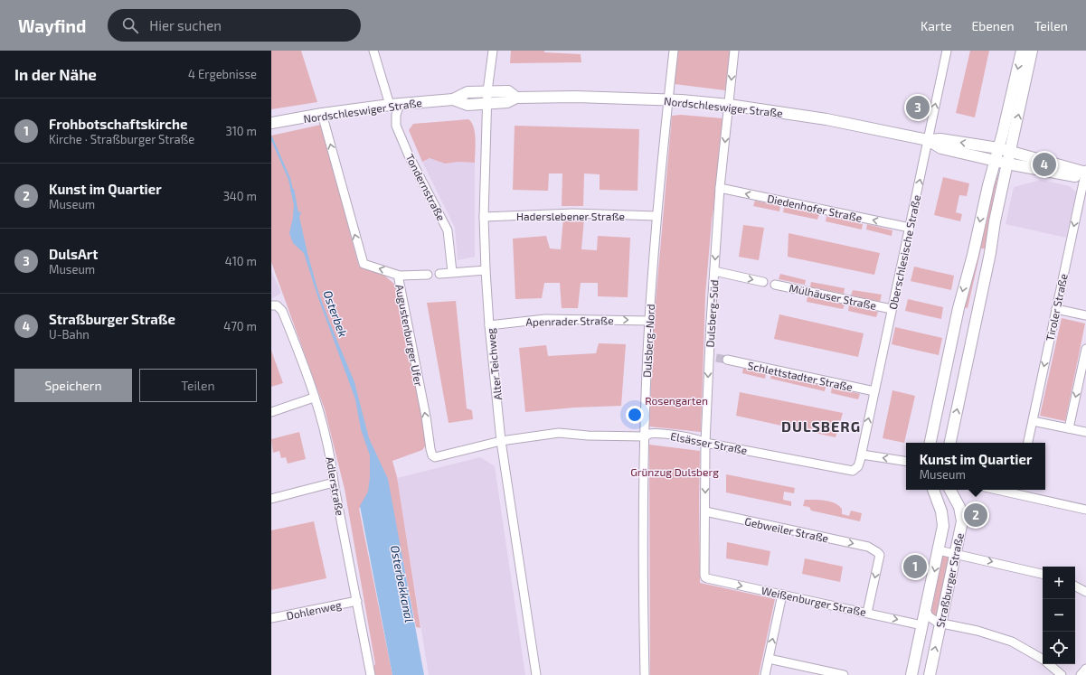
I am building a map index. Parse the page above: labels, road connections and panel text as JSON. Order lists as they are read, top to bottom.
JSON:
{
  "streets": {
    "main road": ["Nordschleswiger Straße", "Straßburger Straße"],
    "street": [
      "Tondernstraße",
      "Diedenhofer Straße",
      "Haderslebener Straße",
      "Oberschlesische Straße",
      "Mülhäuser Straße",
      "Tiroler Straße",
      "Dulsberg-Süd",
      "Apenrader Straße",
      "Augustenburger Ufer",
      "Dulsberg-Nord",
      "Alter Teichweg",
      "Schlettstadter Straße",
      "Elsässer Straße",
      "Adlerstraße",
      "Gebweiler Straße",
      "Weißenburger Straße",
      "Dohlenweg"
    ]
  },
  "crossings": [
    ["Nordschleswiger Straße", "Tondernstraße"],
    ["Nordschleswiger Straße", "Oberschlesische Straße"],
    ["Nordschleswiger Straße", "Tiroler Straße"],
    ["Nordschleswiger Straße", "Dulsberg-Süd"],
    ["Nordschleswiger Straße", "Augustenburger Ufer"],
    ["Nordschleswiger Straße", "Dulsberg-Nord"],
    ["Nordschleswiger Straße", "Alter Teichweg"],
    ["Diedenhofer Straße", "Oberschlesische Straße"],
    ["Diedenhofer Straße", "Dulsberg-Süd"],
    ["Haderslebener Straße", "Dulsberg-Nord"],
    ["Haderslebener Straße", "Alter Teichweg"],
    ["Oberschlesische Straße", "Mülhäuser Straße"],
    ["Oberschlesische Straße", "Schlettstadter Straße"],
    ["Oberschlesische Straße", "Elsässer Straße"],
    ["Dulsberg-Süd", "Elsässer Straße"],
    ["Dulsberg-Süd", "Gebweiler Straße"],
    ["Dulsberg-Süd", "Weißenburger Straße"],
    ["Apenrader Straße", "Dulsberg-Nord"],
    ["Apenrader Straße", "Alter Teichweg"],
    ["Augustenburger Ufer", "Elsässer Straße"],
    ["Dulsberg-Nord", "Elsässer Straße"],
    ["Alter Teichweg", "Elsässer Straße"],
    ["Adlerstraße", "Dohlenweg"],
    ["Gebweiler Straße", "Weißenburger Straße"],
    ["Straßburger Straße", "Weißenburger Straße"]
  ],
  "one_way": [
    "Diedenhofer Straße",
    "Oberschlesische Straße",
    "Dulsberg-Süd",
    "Apenrader Straße",
    "Augustenburger Ufer",
    "Weißenburger Straße"
  ],
  "districts": ["DULSBERG"],
  "water": ["Osterbek", "Osterbekkanal"],
  "parks": ["Rosengarten", "Grünzug Dulsberg"],
  "page": {
    "header": "Wayfind",
    "search": "Hier suchen",
    "nav": ["Karte", "Ebenen", "Teilen"],
    "heading": ["In der Nähe", "4 Ergebnisse"],
    "pins": [
      "3",
      "4",
      "2",
      "1"
    ],
    "list": [
      {
        "mark": "1",
        "name": "Frohbotschaftskirche",
        "note": "Kirche · Straßburger Straße",
        "value": "310 m"
      },
      {
        "mark": "2",
        "name": "Kunst im Quartier",
        "note": "Museum",
        "value": "340 m"
      },
      {
        "mark": "3",
        "name": "DulsArt",
        "note": "Museum",
        "value": "410 m"
      },
      {
        "mark": "4",
        "name": "Straßburger Straße",
        "note": "U-Bahn",
        "value": "470 m"
      }
    ],
    "buttons": ["Speichern", "Teilen"],
    "popup": ["Kunst im Quartier", "Museum"],
    "map_buttons": ["+", "−"]
  }
}
